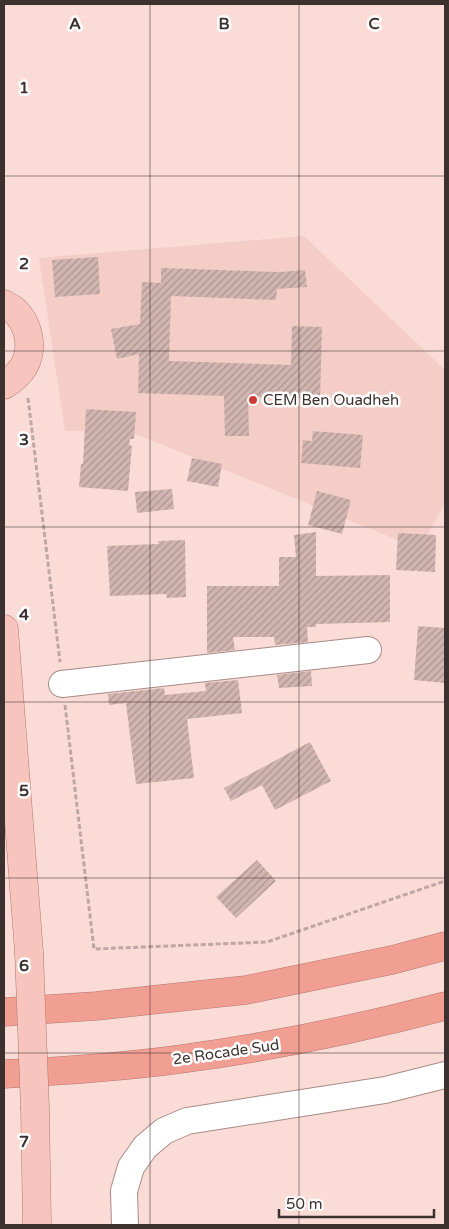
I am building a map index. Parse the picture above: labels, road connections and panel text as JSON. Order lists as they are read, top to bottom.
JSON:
{
  "streets": {
    "highway": ["2e Rocade Sud"]
  },
  "places": ["CEM Ben Ouadheh"],
  "scale_bar": "50 m",
  "grid": {
    "columns": ["A", "B", "C"],
    "rows": [
      "1",
      "2",
      "3",
      "4",
      "5",
      "6",
      "7"
    ]
  }
}
